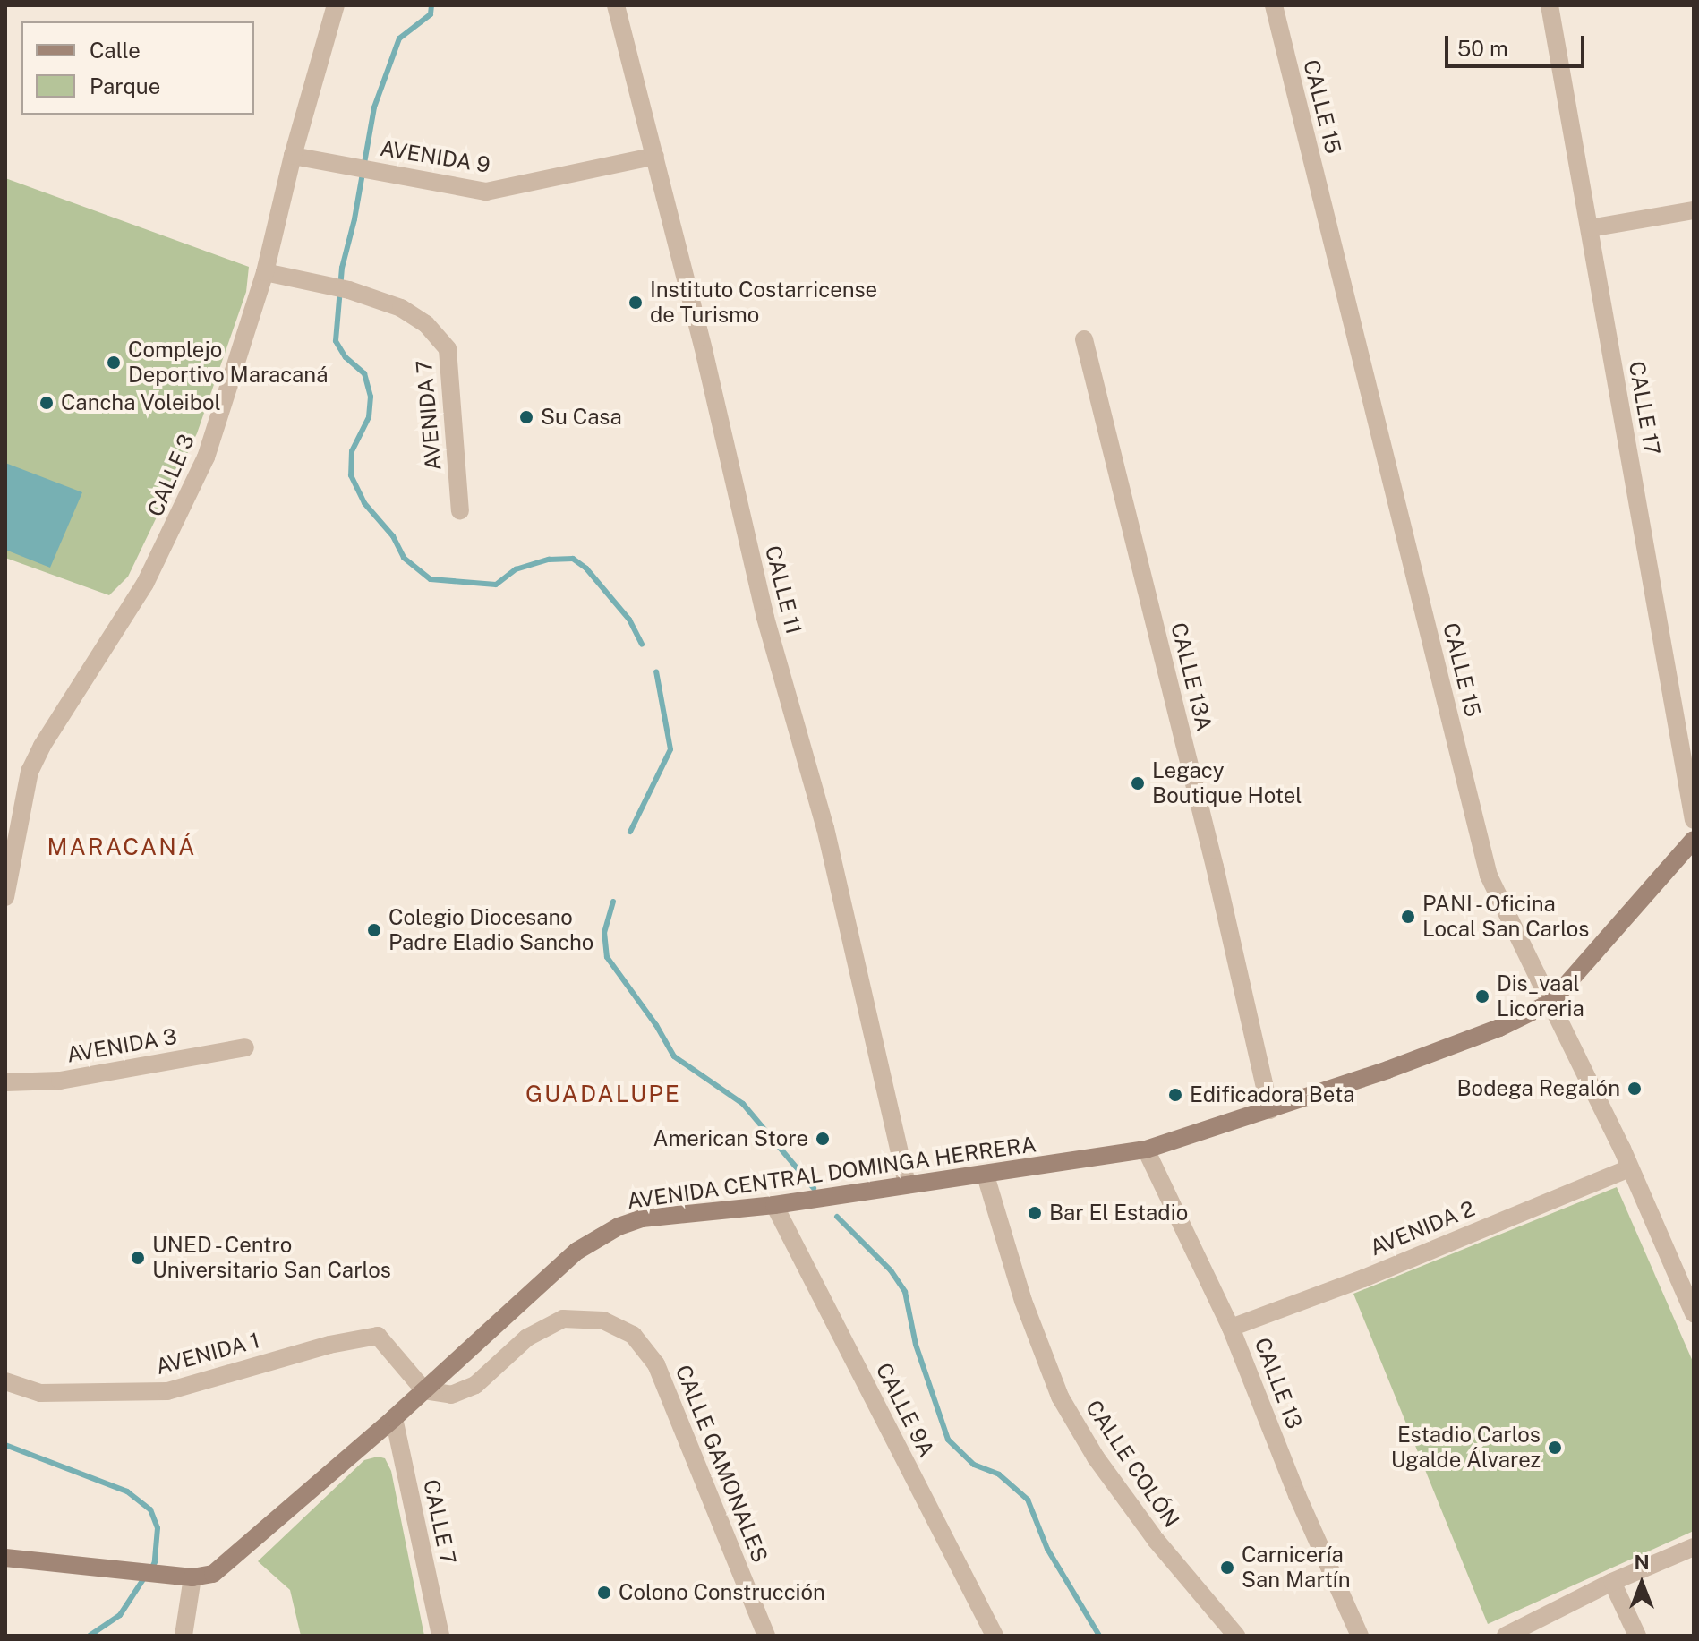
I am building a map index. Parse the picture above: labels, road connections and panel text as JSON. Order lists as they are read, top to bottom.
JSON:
{
  "streets": {
    "main road": ["AVENIDA CENTRAL DOMINGA HERRERA"],
    "street": [
      "CALLE 15",
      "AVENIDA 9",
      "CALLE 17",
      "AVENIDA 7",
      "CALLE 3",
      "CALLE 11",
      "CALLE 13A",
      "AVENIDA 3",
      "AVENIDA 2",
      "AVENIDA 1",
      "CALLE 13",
      "CALLE 9A",
      "CALLE GAMONALES",
      "CALLE COLÓN",
      "CALLE 7"
    ]
  },
  "crossings": [
    ["CALLE 15", "AVENIDA CENTRAL DOMINGA HERRERA"],
    ["CALLE 15", "AVENIDA 2"],
    ["AVENIDA 9", "CALLE 3"],
    ["AVENIDA 9", "CALLE 11"],
    ["AVENIDA 7", "CALLE 3"],
    ["CALLE 11", "AVENIDA CENTRAL DOMINGA HERRERA"],
    ["CALLE 13A", "AVENIDA CENTRAL DOMINGA HERRERA"],
    ["AVENIDA CENTRAL DOMINGA HERRERA", "AVENIDA 1"],
    ["AVENIDA CENTRAL DOMINGA HERRERA", "CALLE 13"],
    ["AVENIDA CENTRAL DOMINGA HERRERA", "CALLE 9A"],
    ["AVENIDA CENTRAL DOMINGA HERRERA", "CALLE GAMONALES"],
    ["AVENIDA CENTRAL DOMINGA HERRERA", "CALLE COLÓN"],
    ["AVENIDA CENTRAL DOMINGA HERRERA", "CALLE 7"],
    ["AVENIDA 2", "CALLE 13"],
    ["AVENIDA 1", "CALLE GAMONALES"]
  ],
  "districts": ["MARACANÁ", "GUADALUPE"],
  "places": [
    "Instituto Costarricense de Turismo",
    "Complejo Deportivo Maracaná",
    "Cancha Voleibol",
    "Su Casa",
    "Legacy Boutique Hotel",
    "PANI - Oficina Local San Carlos",
    "Colegio Diocesano Padre Eladio Sancho",
    "Dis_vaal Licoreria",
    "Bodega Regalón",
    "Edificadora Beta",
    "American Store",
    "Bar El Estadio",
    "UNED - Centro Universitario San Carlos",
    "Estadio Carlos Ugalde Álvarez",
    "Carnicería San Martín",
    "Colono Construcción"
  ],
  "legend": ["Calle", "Parque"],
  "scale_bar": "50 m",
  "north": "top"
}
